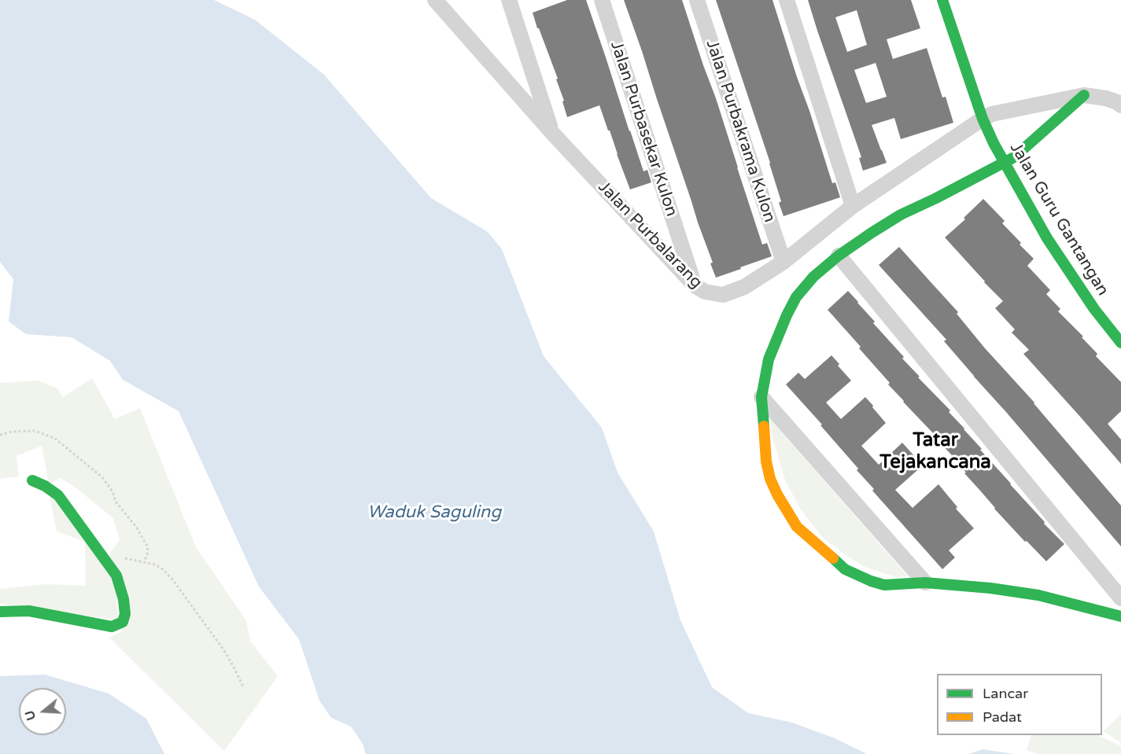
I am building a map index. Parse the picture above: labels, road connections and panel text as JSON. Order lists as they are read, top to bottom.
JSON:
{
  "streets": {
    "street": [
      "Jalan Purbasekar Kulon",
      "Jalan Purbakrama Kulon",
      "Jalan Guru Gantangan",
      "Jalan Purbalarang"
    ]
  },
  "crossings": [
    ["Jalan Purbasekar Kulon", "Jalan Purbalarang"],
    ["Jalan Purbakrama Kulon", "Jalan Purbalarang"],
    ["Jalan Guru Gantangan", "Jalan Purbalarang"]
  ],
  "districts": ["Tatar Tejakancana"],
  "water": ["Waduk Saguling"],
  "legend": ["Lancar", "Padat"],
  "north": "left"
}
